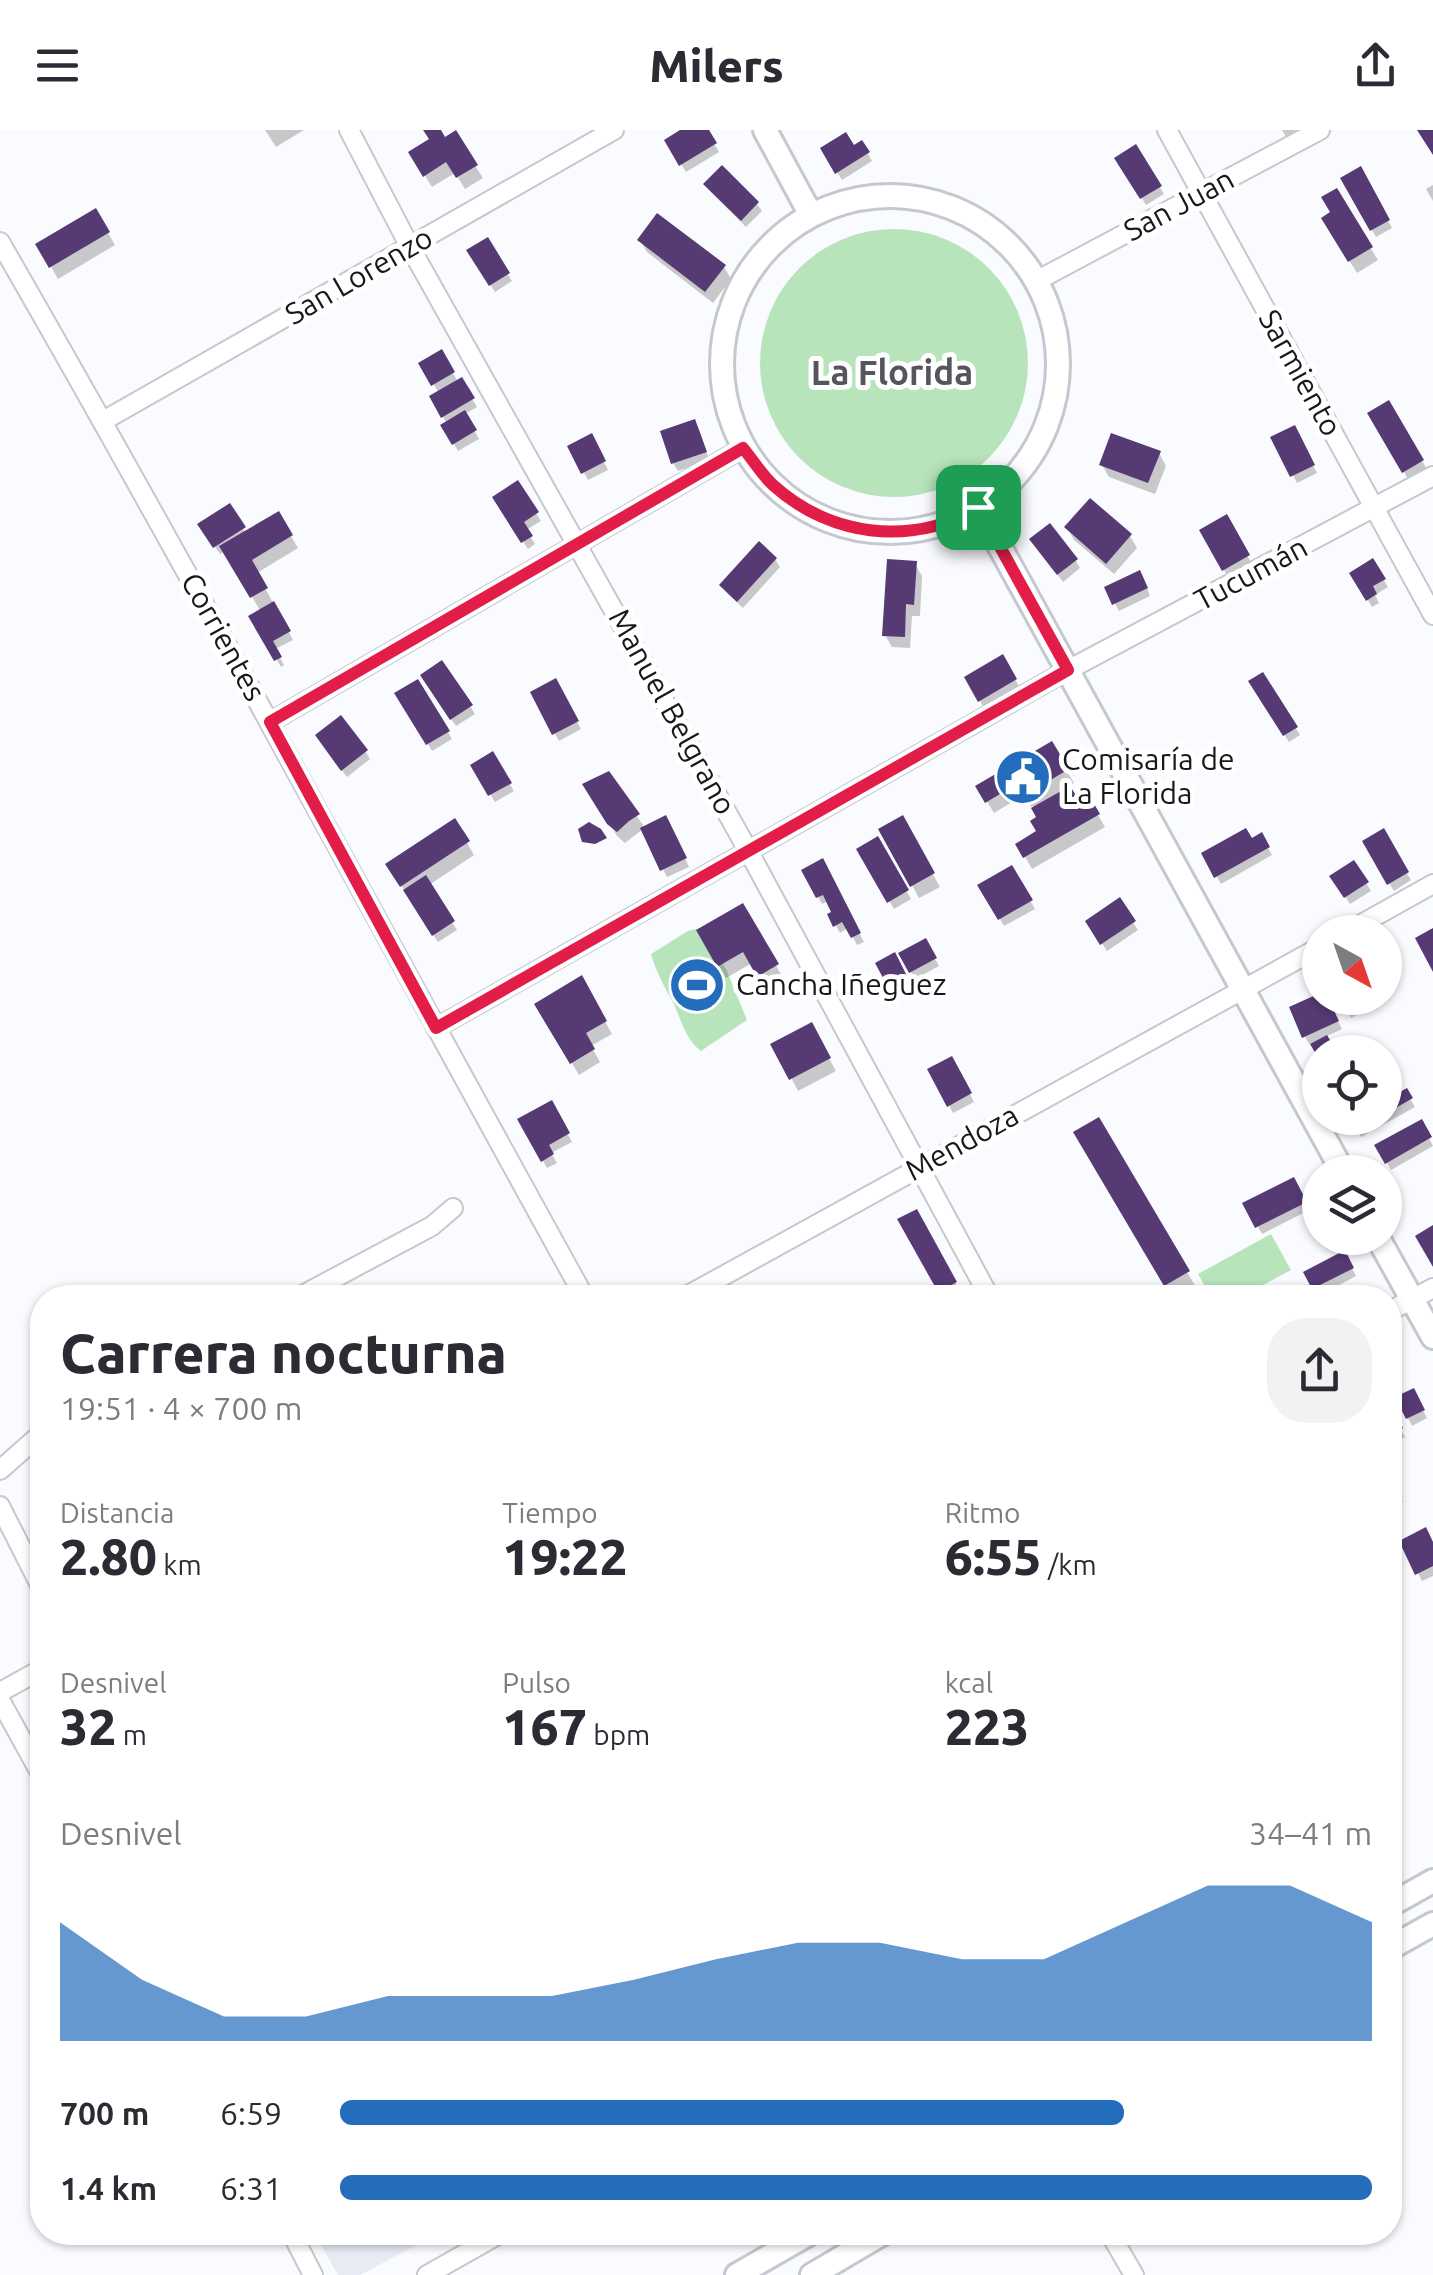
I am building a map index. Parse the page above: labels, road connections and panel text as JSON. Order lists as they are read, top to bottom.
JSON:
{
  "streets": {
    "street": [
      "San Juan",
      "San Lorenzo",
      "Sarmiento",
      "Tucumán",
      "Corrientes",
      "Manuel Belgrano",
      "Mendoza"
    ]
  },
  "crossings": [
    ["San Juan", "Sarmiento"],
    ["San Lorenzo", "Corrientes"],
    ["San Lorenzo", "Manuel Belgrano"],
    ["Sarmiento", "Tucumán"],
    ["Tucumán", "Corrientes"],
    ["Tucumán", "Manuel Belgrano"],
    ["Manuel Belgrano", "Mendoza"]
  ],
  "districts": ["La Florida"],
  "places": {
    "public building": ["Comisaría de La Florida"],
    "sports": ["Cancha Iñeguez"]
  },
  "north": "bottom right",
  "page": {
    "header": "Milers",
    "heading": ["Carrera nocturna", "19:51 · 4 × 700 m"],
    "stats": [
      ["Distancia", "2.80 km"],
      ["Tiempo", "19:22"],
      ["Ritmo", "6:55 /km"],
      ["Desnivel", "32 m"],
      ["Pulso", "167 bpm"],
      ["kcal", "223"]
    ],
    "chart": ["Desnivel", "34–41 m"],
    "list": [
      {
        "name": "700 m",
        "note": "6:59"
      },
      {
        "name": "1.4 km",
        "note": "6:31"
      }
    ]
  }
}
